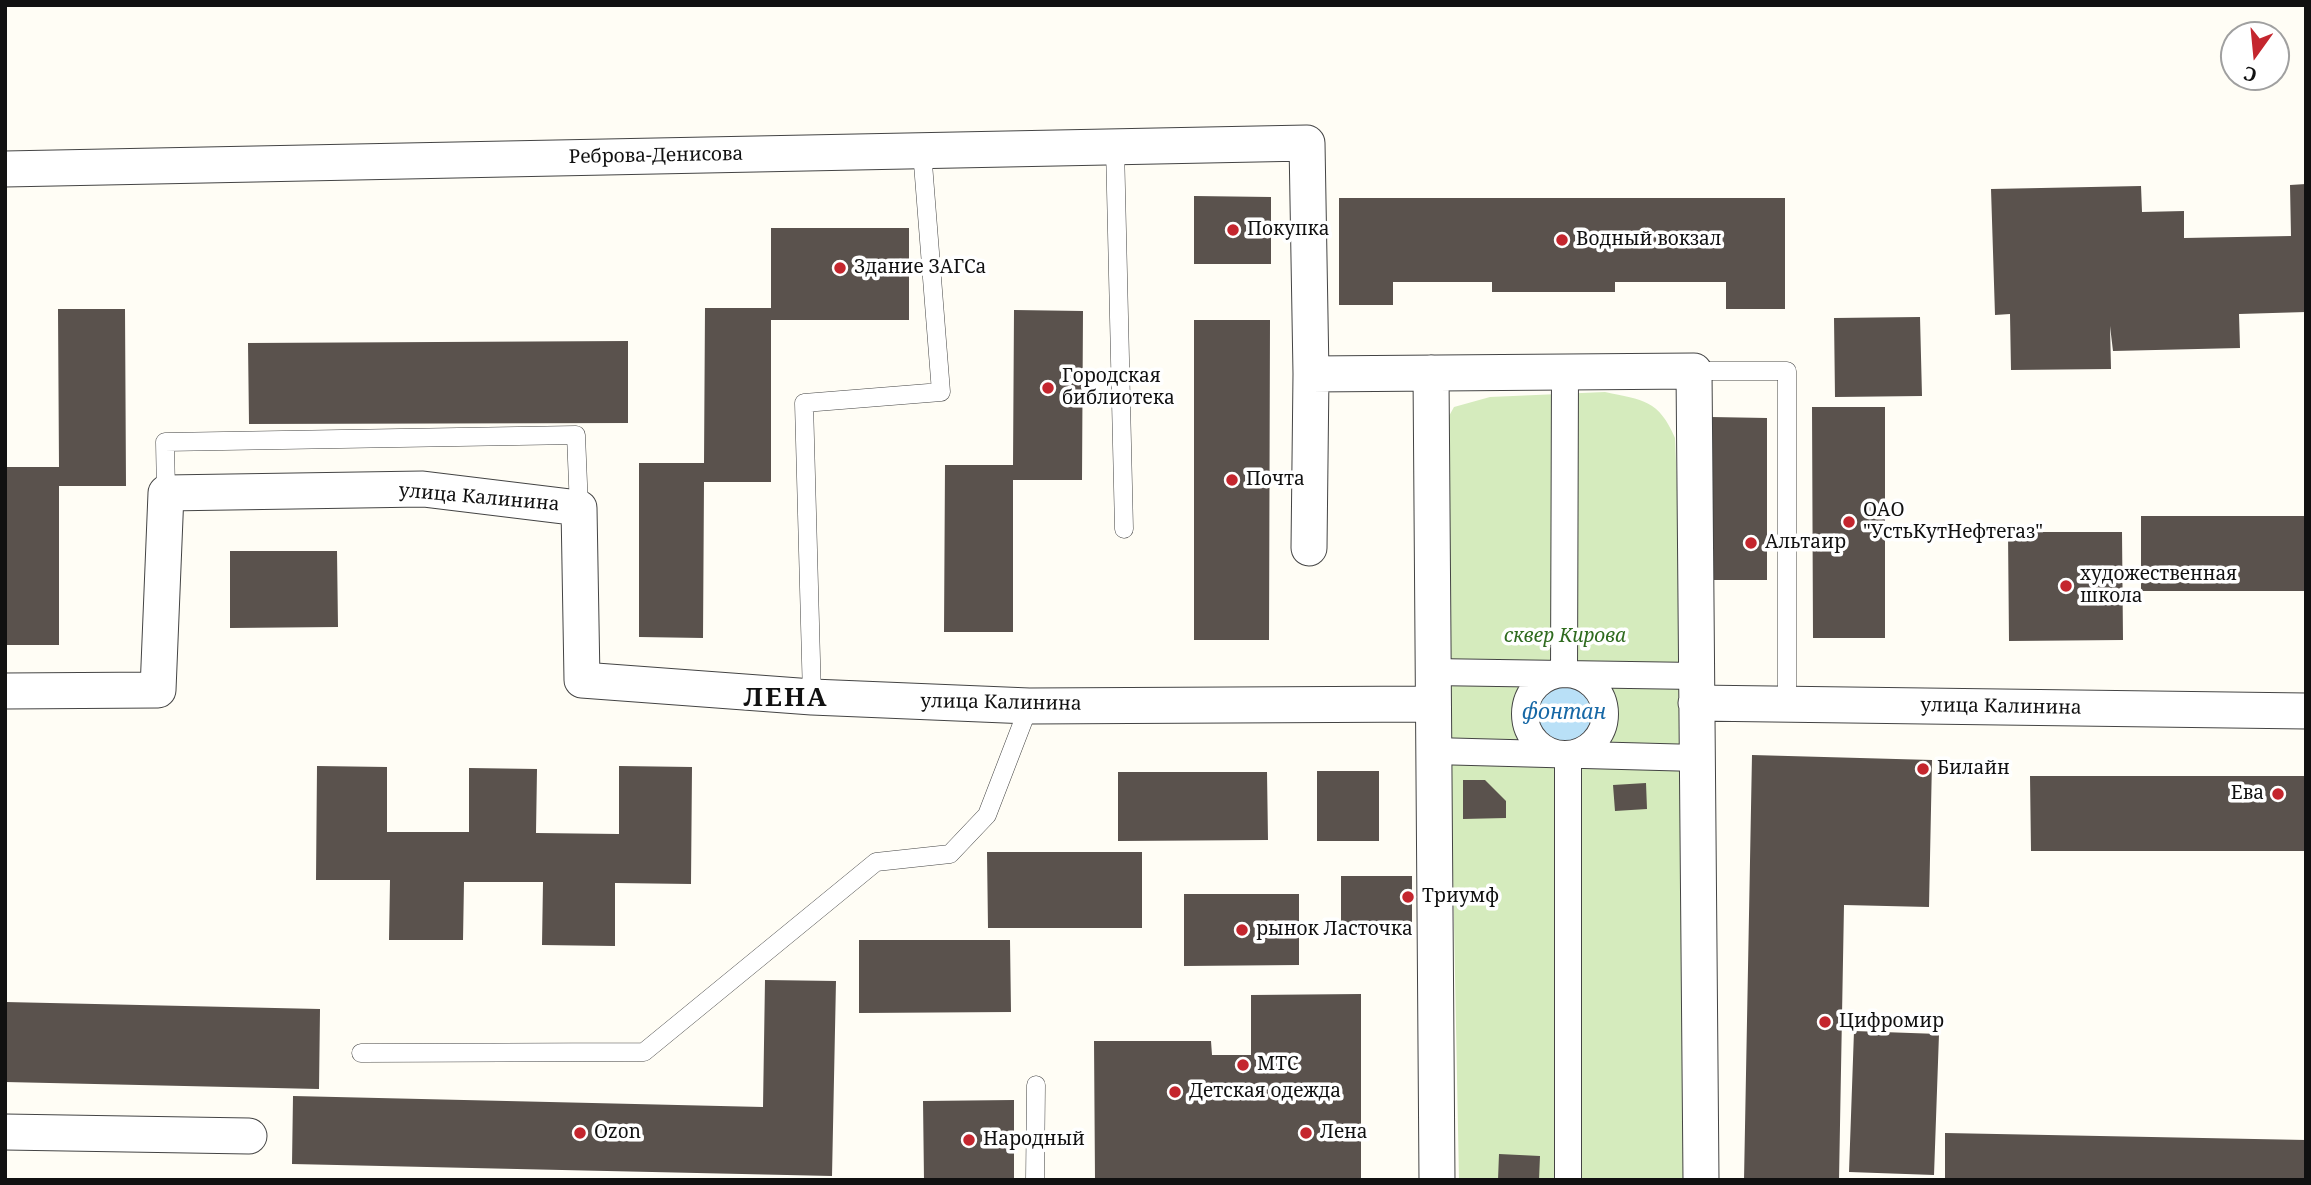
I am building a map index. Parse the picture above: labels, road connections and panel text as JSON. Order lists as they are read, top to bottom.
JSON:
{
  "streets": {
    "street": ["Реброва-Денисова", "улица Калинина"]
  },
  "districts": ["ЛЕНА"],
  "water": ["фонтан"],
  "parks": ["сквер Кирова"],
  "places": [
    "Покупка",
    "Водный вокзал",
    "Здание ЗАГСа",
    "Городская библиотека",
    "Почта",
    "ОАО \"УстьКутНефтегаз\"",
    "Альтаир",
    "художественная школа",
    "Билайн",
    "Ева",
    "Триумф",
    "рынок Ласточка",
    "Цифромир",
    "МТС",
    "Детская одежда",
    "Ozon",
    "Лена",
    "Народный"
  ],
  "north": "bottom"
}
